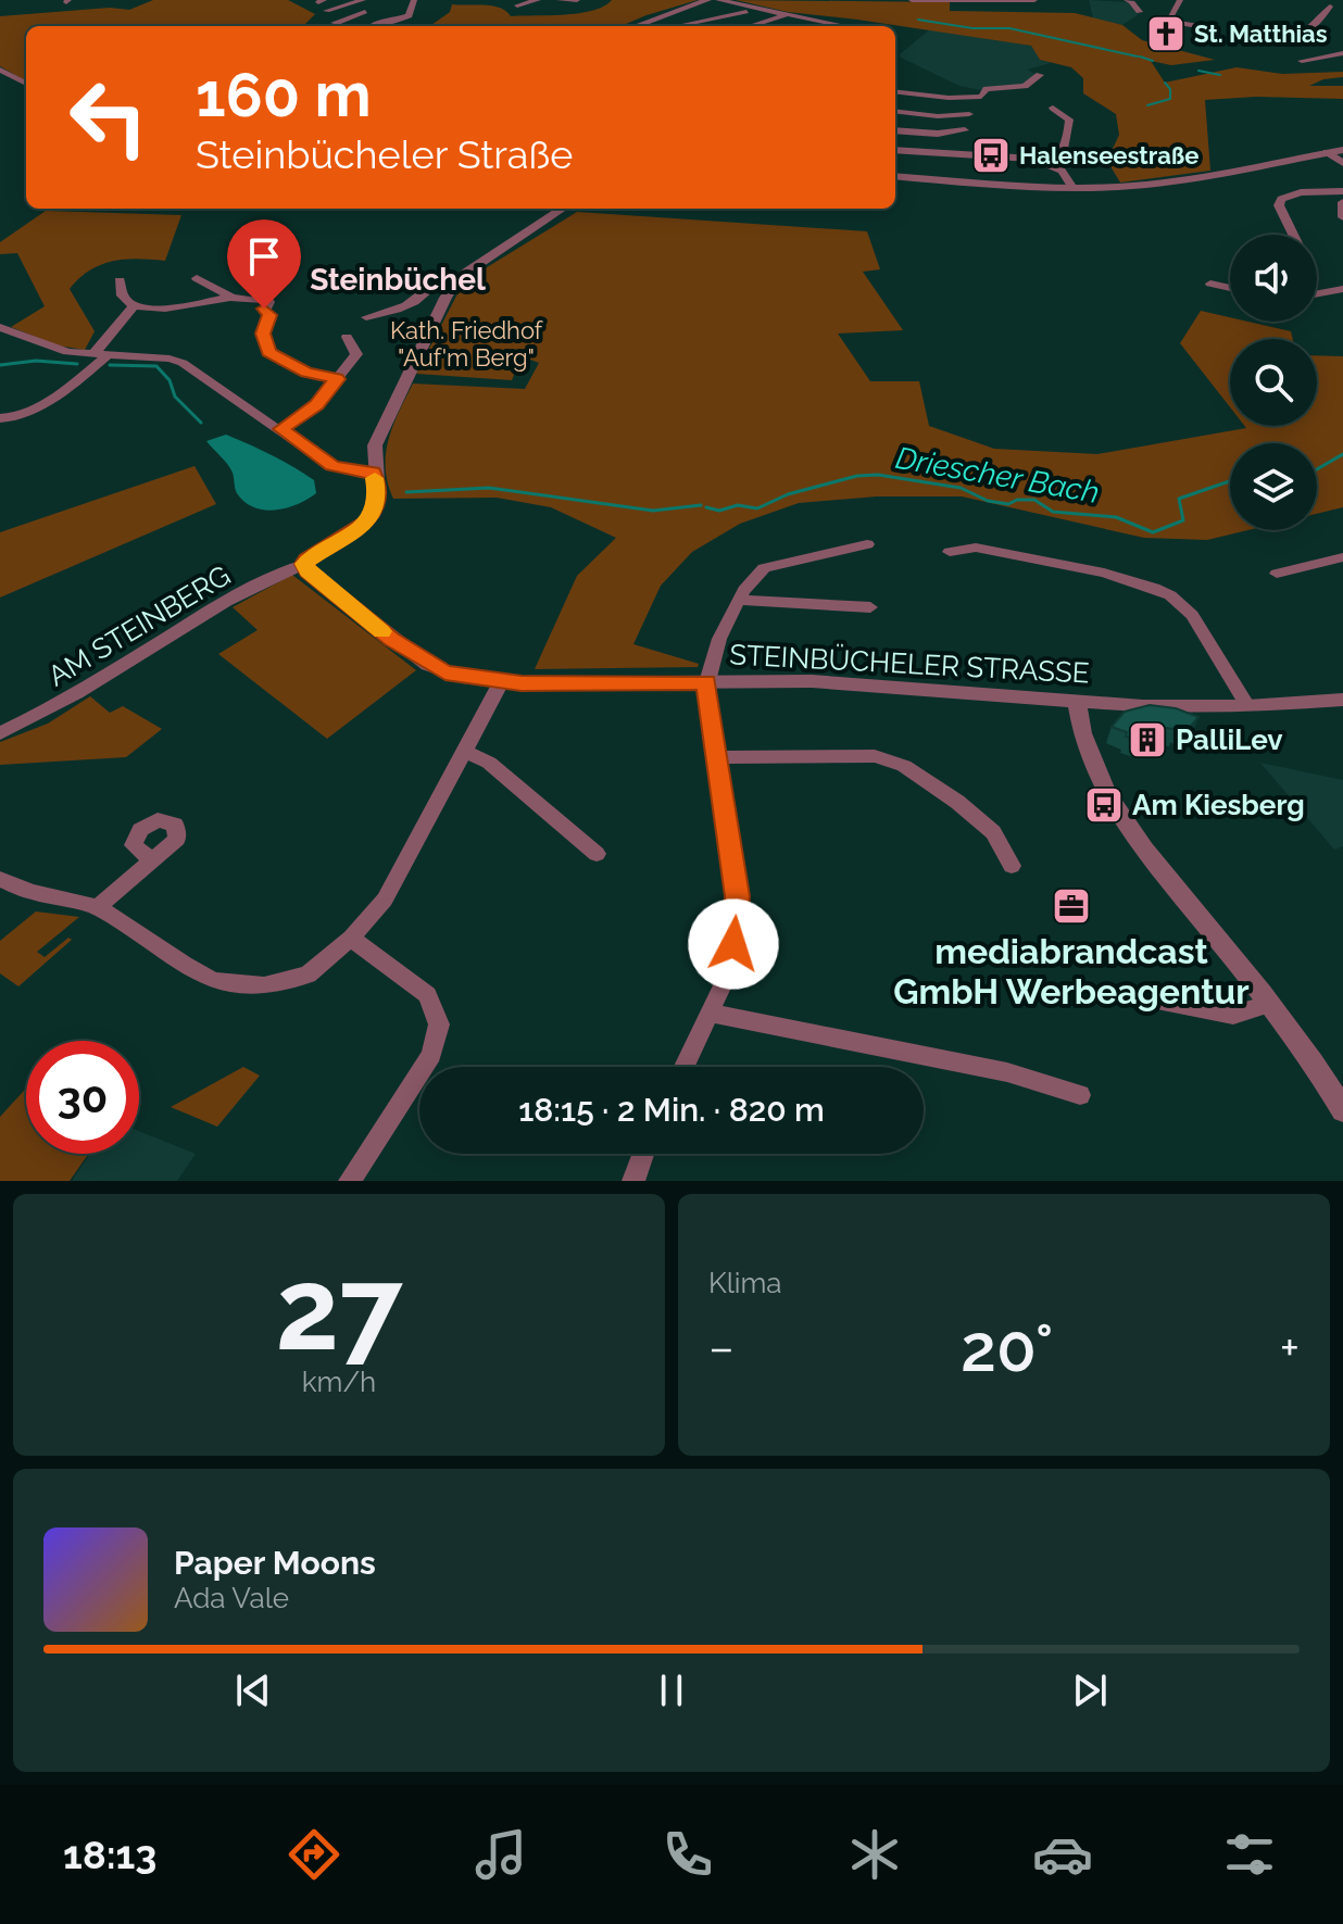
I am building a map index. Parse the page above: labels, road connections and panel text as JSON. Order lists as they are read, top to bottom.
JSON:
{
  "streets": {
    "street": ["AM STEINBERG", "STEINBÜCHELER STRASSE"]
  },
  "crossings": [
    ["AM STEINBERG", "STEINBÜCHELER STRASSE"]
  ],
  "districts": ["Steinbüchel"],
  "water": ["Driescher Bach"],
  "parks": ["Kath. Friedhof \"Auf'm Berg\""],
  "places": {
    "church": ["St. Matthias"],
    "bus stop": ["Halenseestraße", "Am Kiesberg"],
    "building": ["PalliLev"],
    "office": ["mediabrandcast GmbH Werbeagentur"]
  },
  "page": {
    "turn": ["160 m", "Steinbücheler Straße"],
    "limit": "30",
    "trip": "18:15 · 2 Min. · 820 m",
    "tile": [
      ["27", "km/h"],
      "Klima"
    ],
    "heat": ["−", "20°", "+"],
    "song": ["Paper Moons", "Ada Vale"],
    "tabs": "18:13"
  }
}
